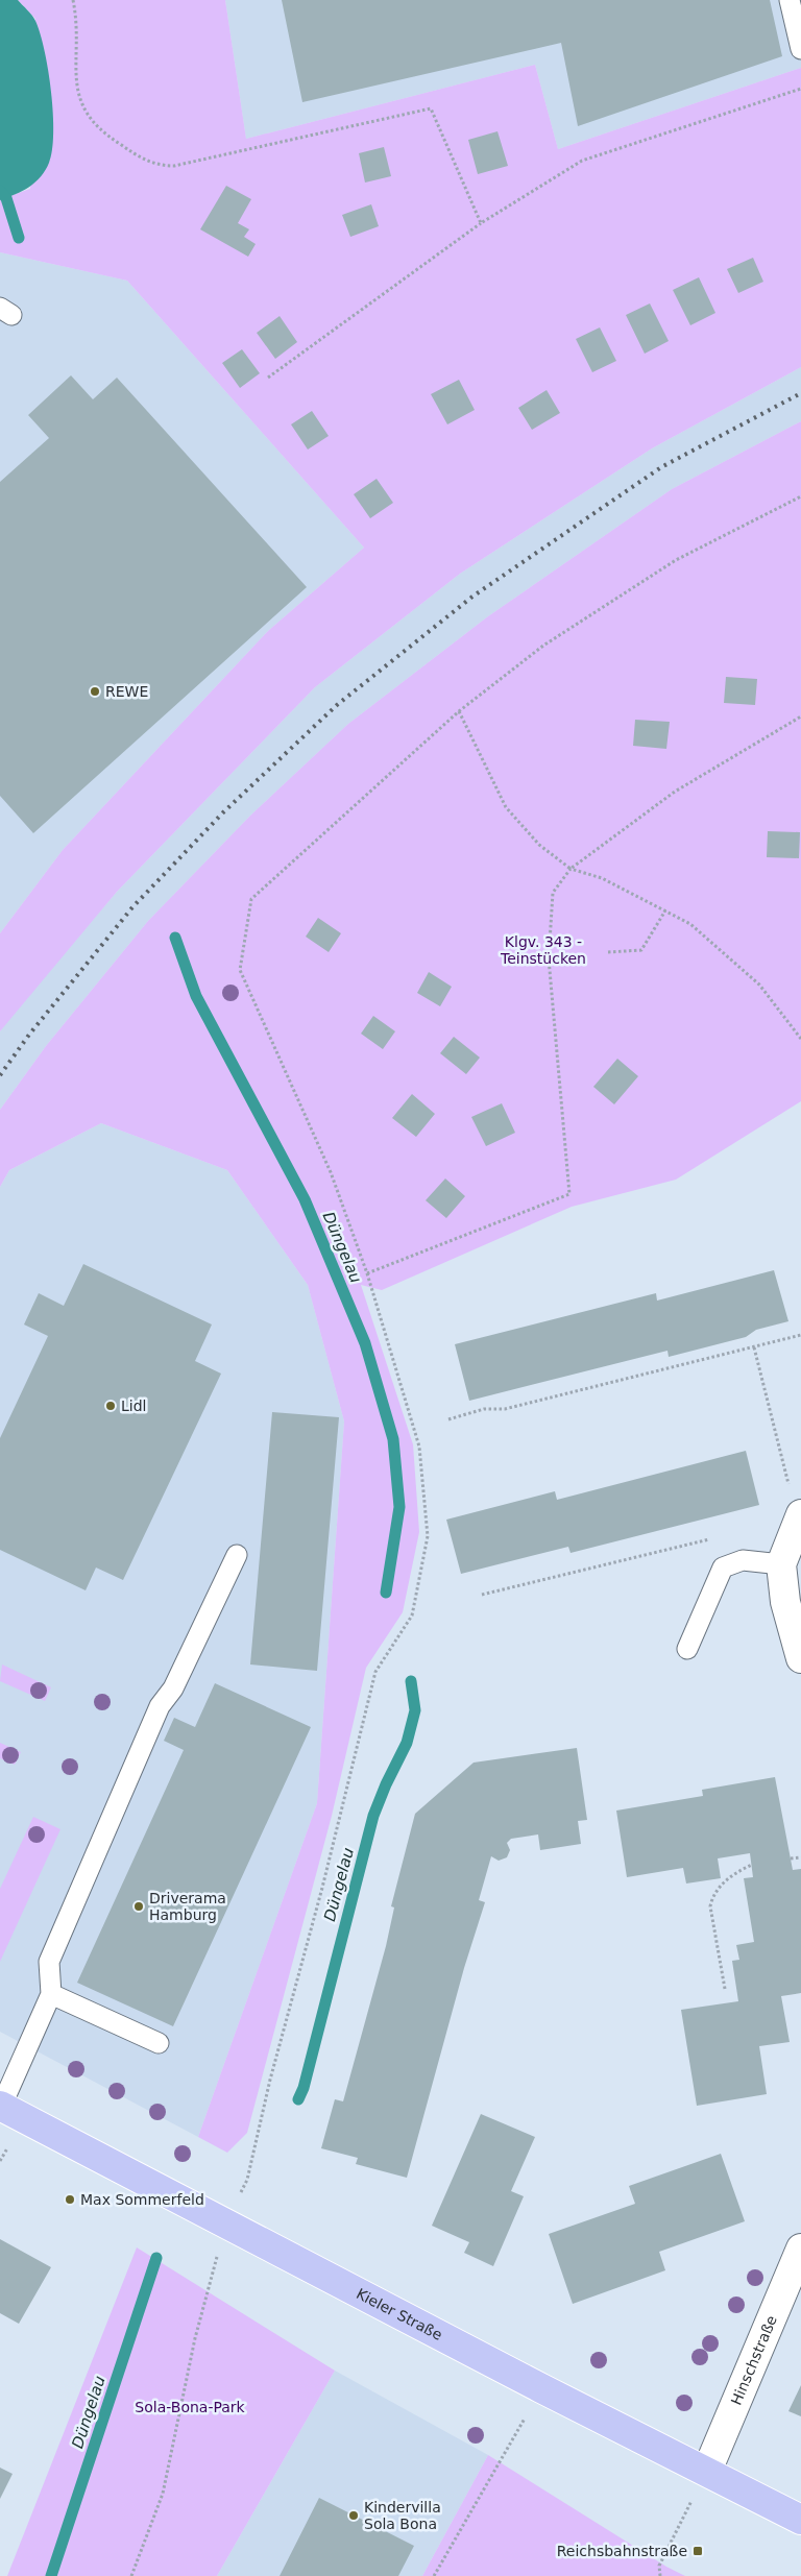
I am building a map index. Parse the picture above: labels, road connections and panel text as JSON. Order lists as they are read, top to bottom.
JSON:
{
  "streets": {
    "main road": ["Kieler Straße"],
    "street": ["Hinschstraße"]
  },
  "crossings": [
    ["Kieler Straße", "Hinschstraße"]
  ],
  "water": ["Düngelau"],
  "parks": ["Klgv. 343 - Teinstücken", "Sola-Bona-Park"],
  "places": {
    "other": [
      "REWE",
      "Lidl",
      "Driverama Hamburg",
      "Max Sommerfeld",
      "Kindervilla Sola Bona"
    ],
    "transit": ["Reichsbahnstraße"]
  }
}
